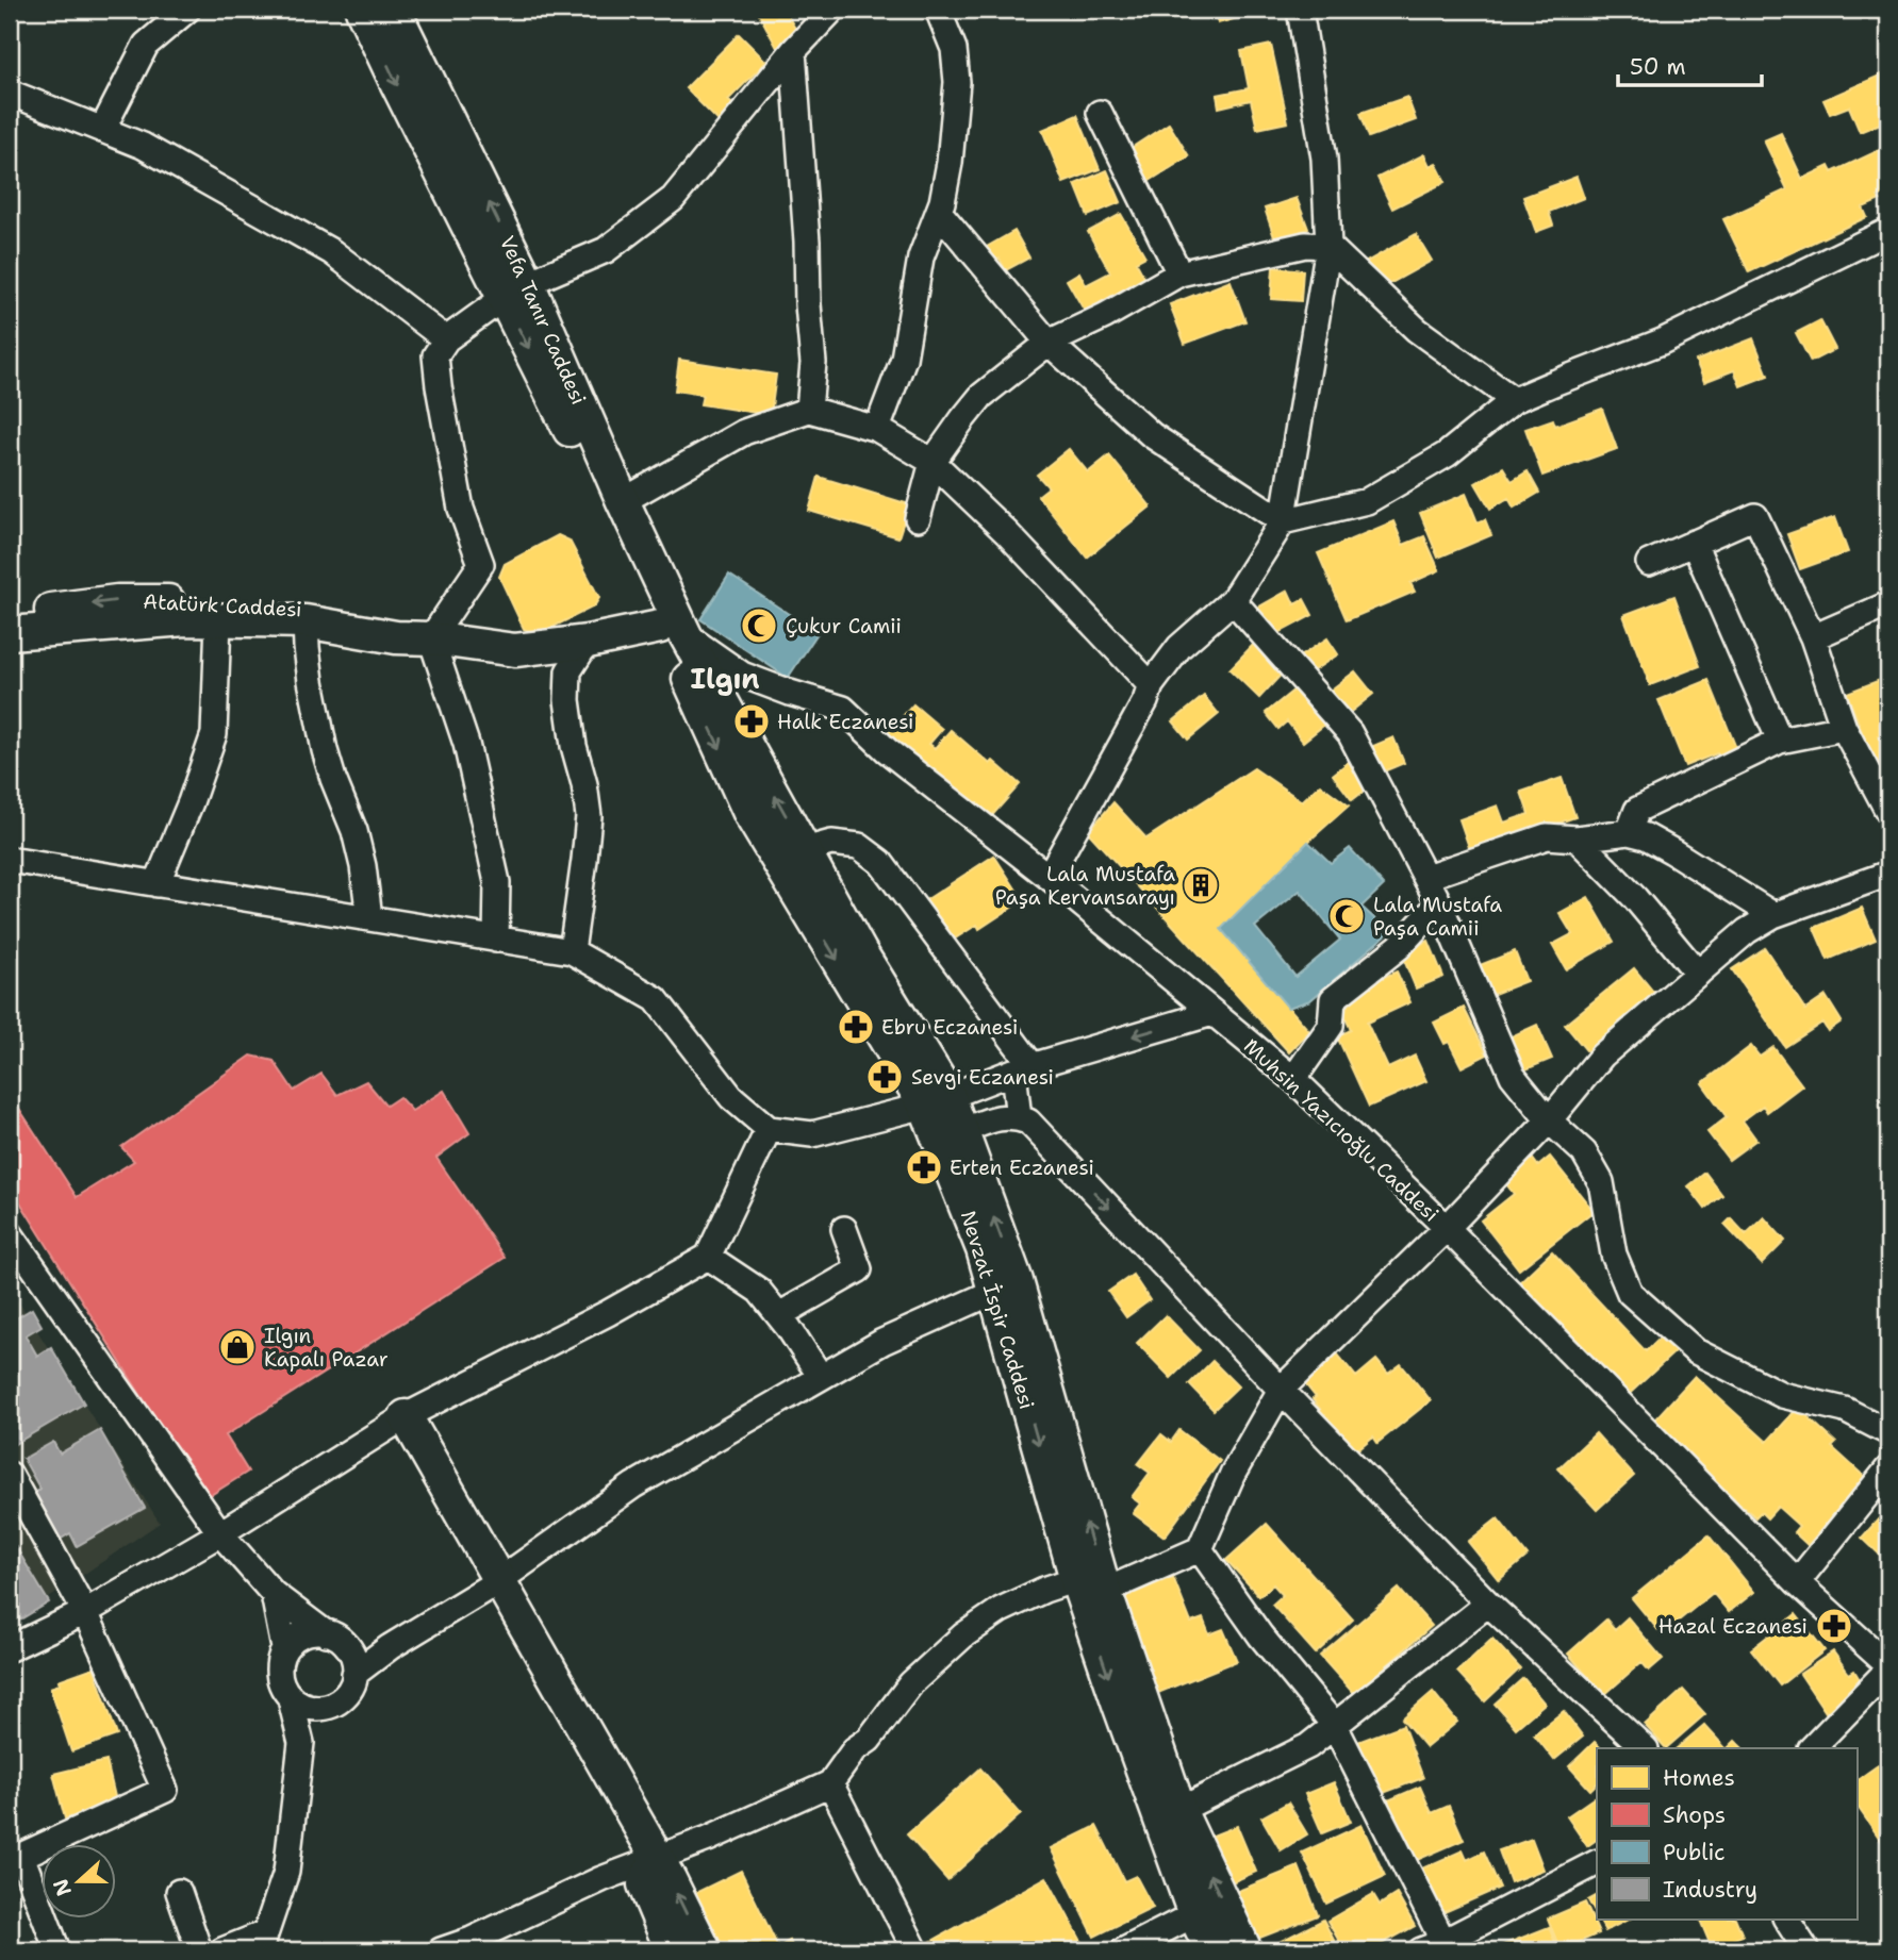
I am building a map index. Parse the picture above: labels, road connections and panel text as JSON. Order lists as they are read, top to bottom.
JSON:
{
  "streets": {
    "main road": ["Vefa Tanır Caddesi", "Atatürk Caddesi", "Nevzat İspir Caddesi"],
    "street": ["Muhsin Yazıcıoğlu Caddesi"]
  },
  "crossings": [
    ["Vefa Tanır Caddesi", "Atatürk Caddesi"],
    ["Vefa Tanır Caddesi", "Muhsin Yazıcıoğlu Caddesi"],
    ["Vefa Tanır Caddesi", "Nevzat İspir Caddesi"],
    ["Atatürk Caddesi", "Muhsin Yazıcıoğlu Caddesi"],
    ["Atatürk Caddesi", "Nevzat İspir Caddesi"],
    ["Muhsin Yazıcıoğlu Caddesi", "Nevzat İspir Caddesi"]
  ],
  "districts": ["Ilgın"],
  "places": {
    "mosque": ["Çukur Camii", "Lala Mustafa Paşa Camii"],
    "pharmacy": [
      "Halk Eczanesi",
      "Ebru Eczanesi",
      "Sevgi Eczanesi",
      "Erten Eczanesi",
      "Hazal Eczanesi"
    ],
    "building": ["Lala Mustafa Paşa Kervansarayı"],
    "shop": ["Ilgın Kapalı Pazar"]
  },
  "legend": [
    "Homes",
    "Shops",
    "Public",
    "Industry"
  ],
  "scale_bar": "50 m",
  "north": "left"
}
